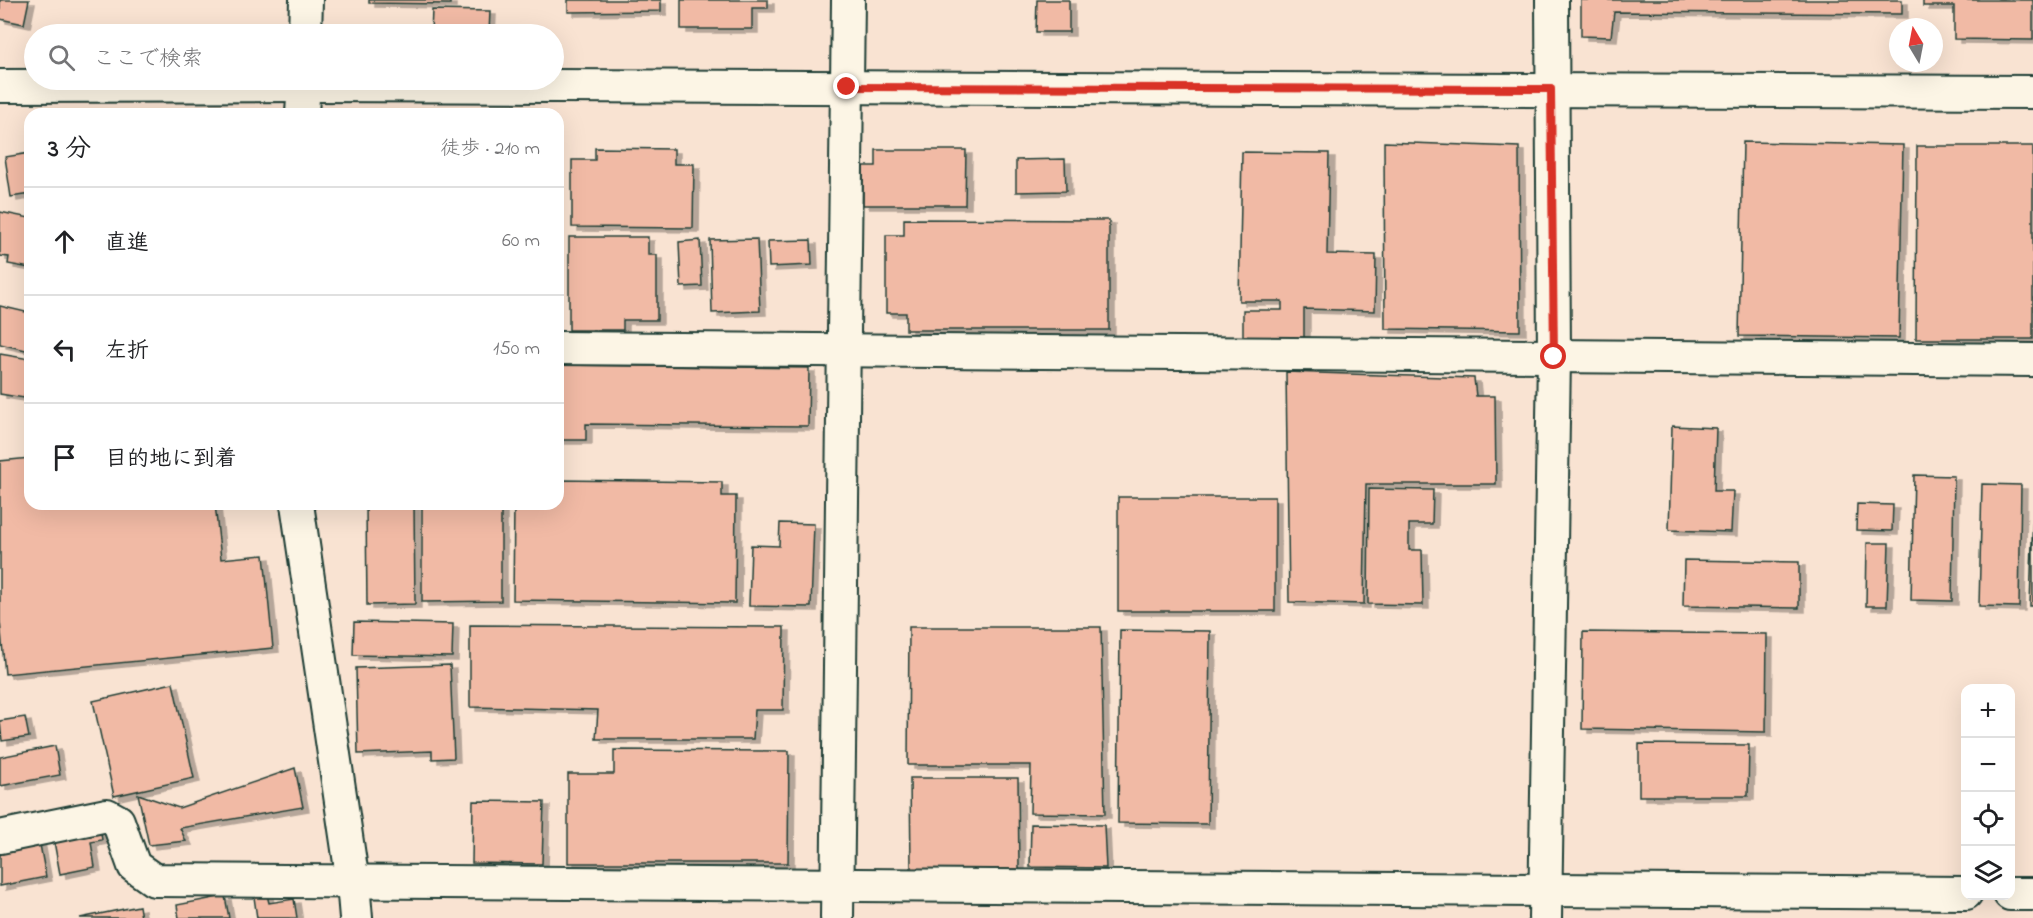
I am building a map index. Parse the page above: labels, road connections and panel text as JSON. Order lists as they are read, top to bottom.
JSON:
{
  "north": "top",
  "page": {
    "search": "ここで検索",
    "heading": ["3 分", "徒歩 · 210 m"],
    "list": [
      ["直進", "60 m"],
      ["左折", "150 m"],
      "目的地に到着"
    ],
    "map_buttons": ["+", "−"]
  }
}
